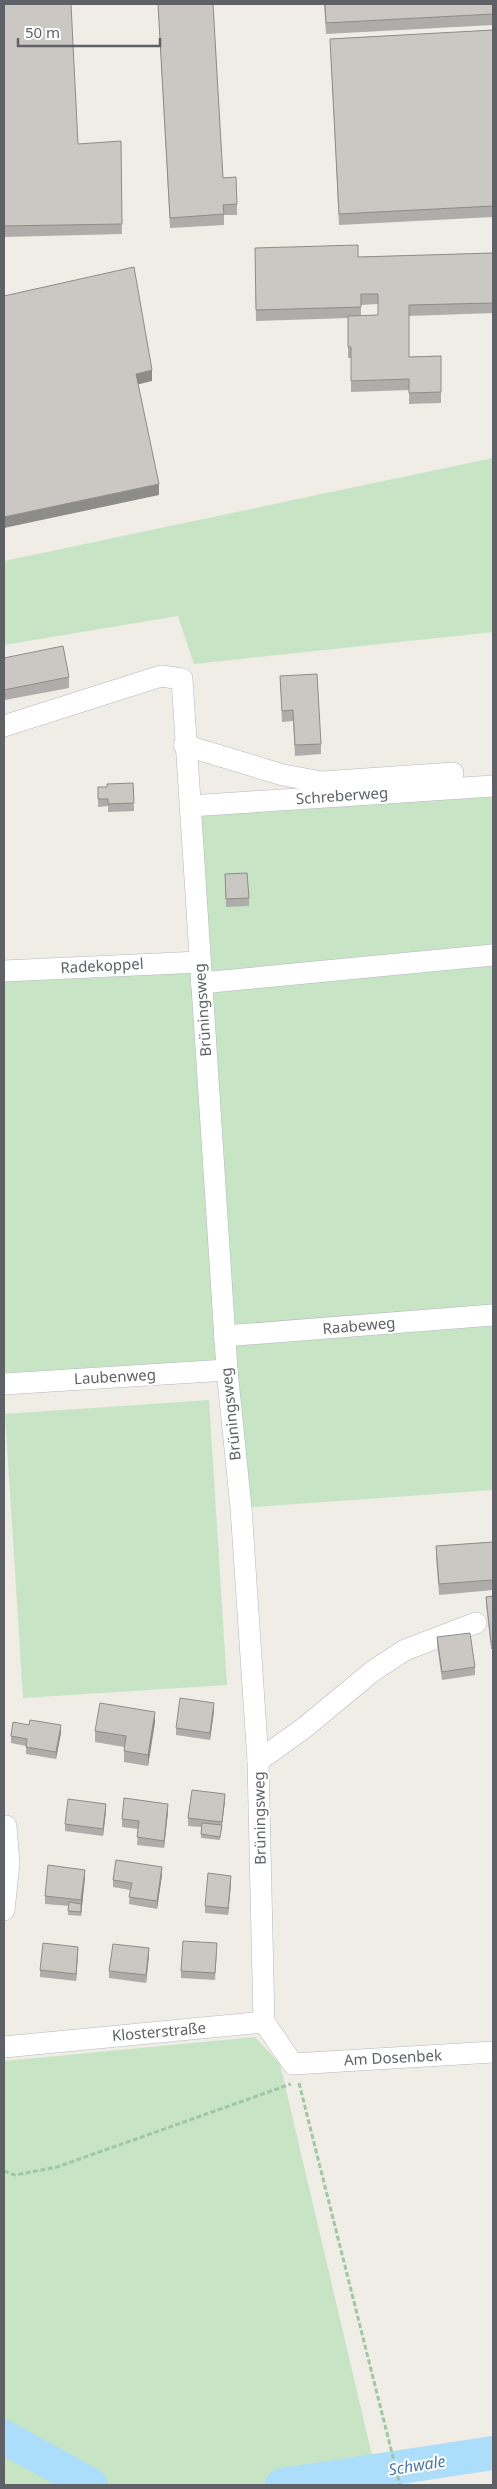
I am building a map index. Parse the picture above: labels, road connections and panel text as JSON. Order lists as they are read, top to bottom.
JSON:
{
  "streets": {
    "street": [
      "Schreberweg",
      "Radekoppel",
      "Brüningsweg",
      "Raabeweg",
      "Laubenweg",
      "Klosterstraße",
      "Am Dosenbek"
    ]
  },
  "crossings": [
    ["Schreberweg", "Brüningsweg"],
    ["Radekoppel", "Brüningsweg"],
    ["Brüningsweg", "Raabeweg"],
    ["Brüningsweg", "Laubenweg"],
    ["Brüningsweg", "Klosterstraße"],
    ["Brüningsweg", "Am Dosenbek"],
    ["Klosterstraße", "Am Dosenbek"]
  ],
  "water": ["Schwale"],
  "scale_bar": "50 m"
}
